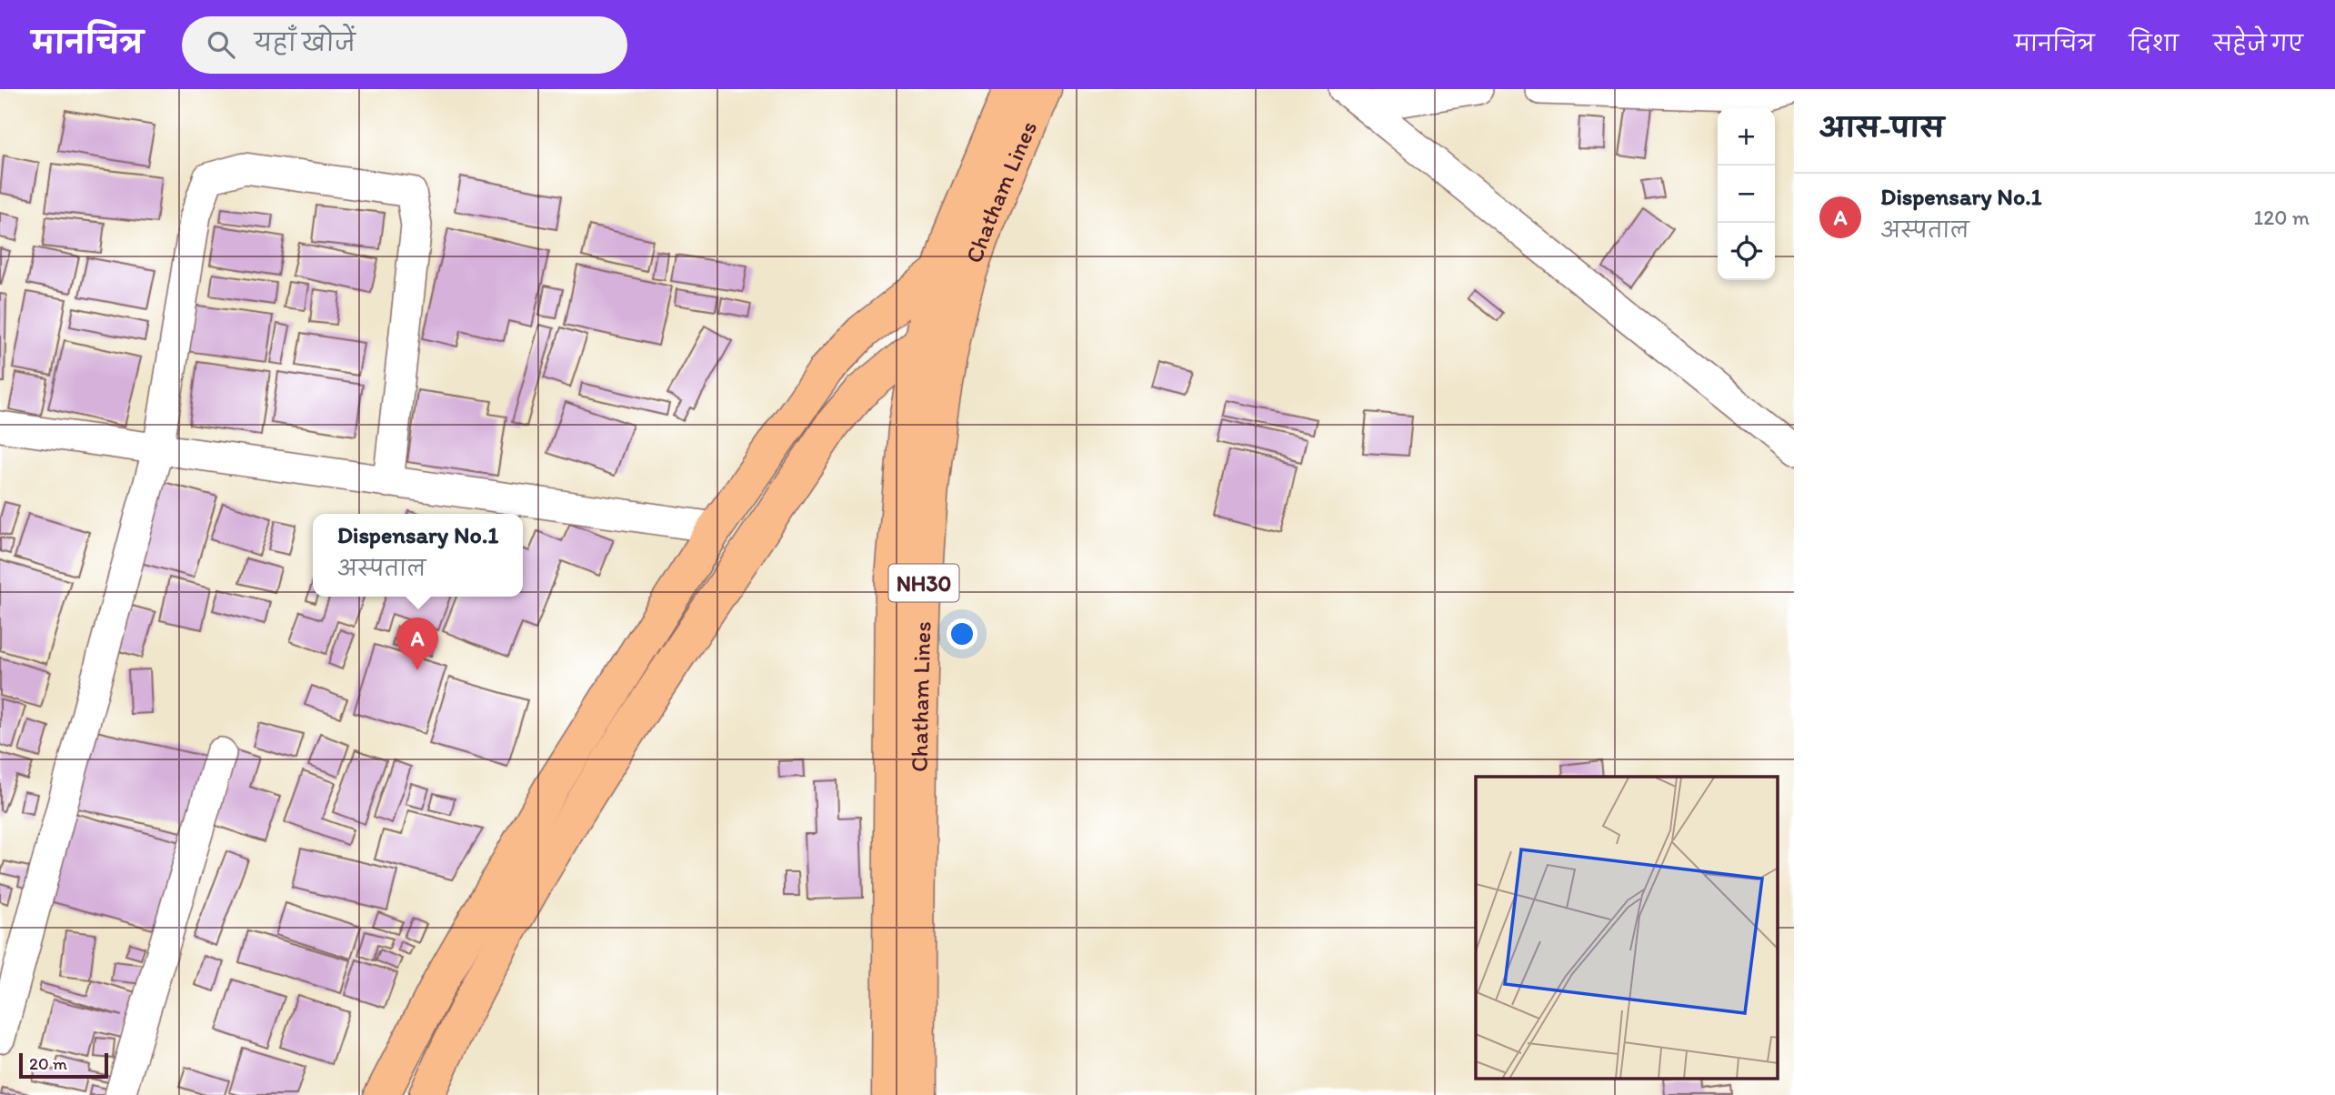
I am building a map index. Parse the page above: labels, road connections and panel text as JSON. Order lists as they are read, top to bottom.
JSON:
{
  "streets": {
    "main road": ["Chatham Lines", "NH30"]
  },
  "scale_bar": "20 m",
  "page": {
    "header": "मानचित्र",
    "search": "यहाँ खोजें",
    "nav": ["मानचित्र", "दिशा", "सहेजे गए"],
    "heading": "आस-पास",
    "map_buttons": ["+", "−"],
    "list": [
      {
        "mark": "A",
        "name": "Dispensary No.1",
        "note": "अस्पताल",
        "value": "120 m"
      }
    ],
    "popup": ["Dispensary No.1", "अस्पताल"],
    "pins": "A",
    "scale": "20 m"
  }
}
